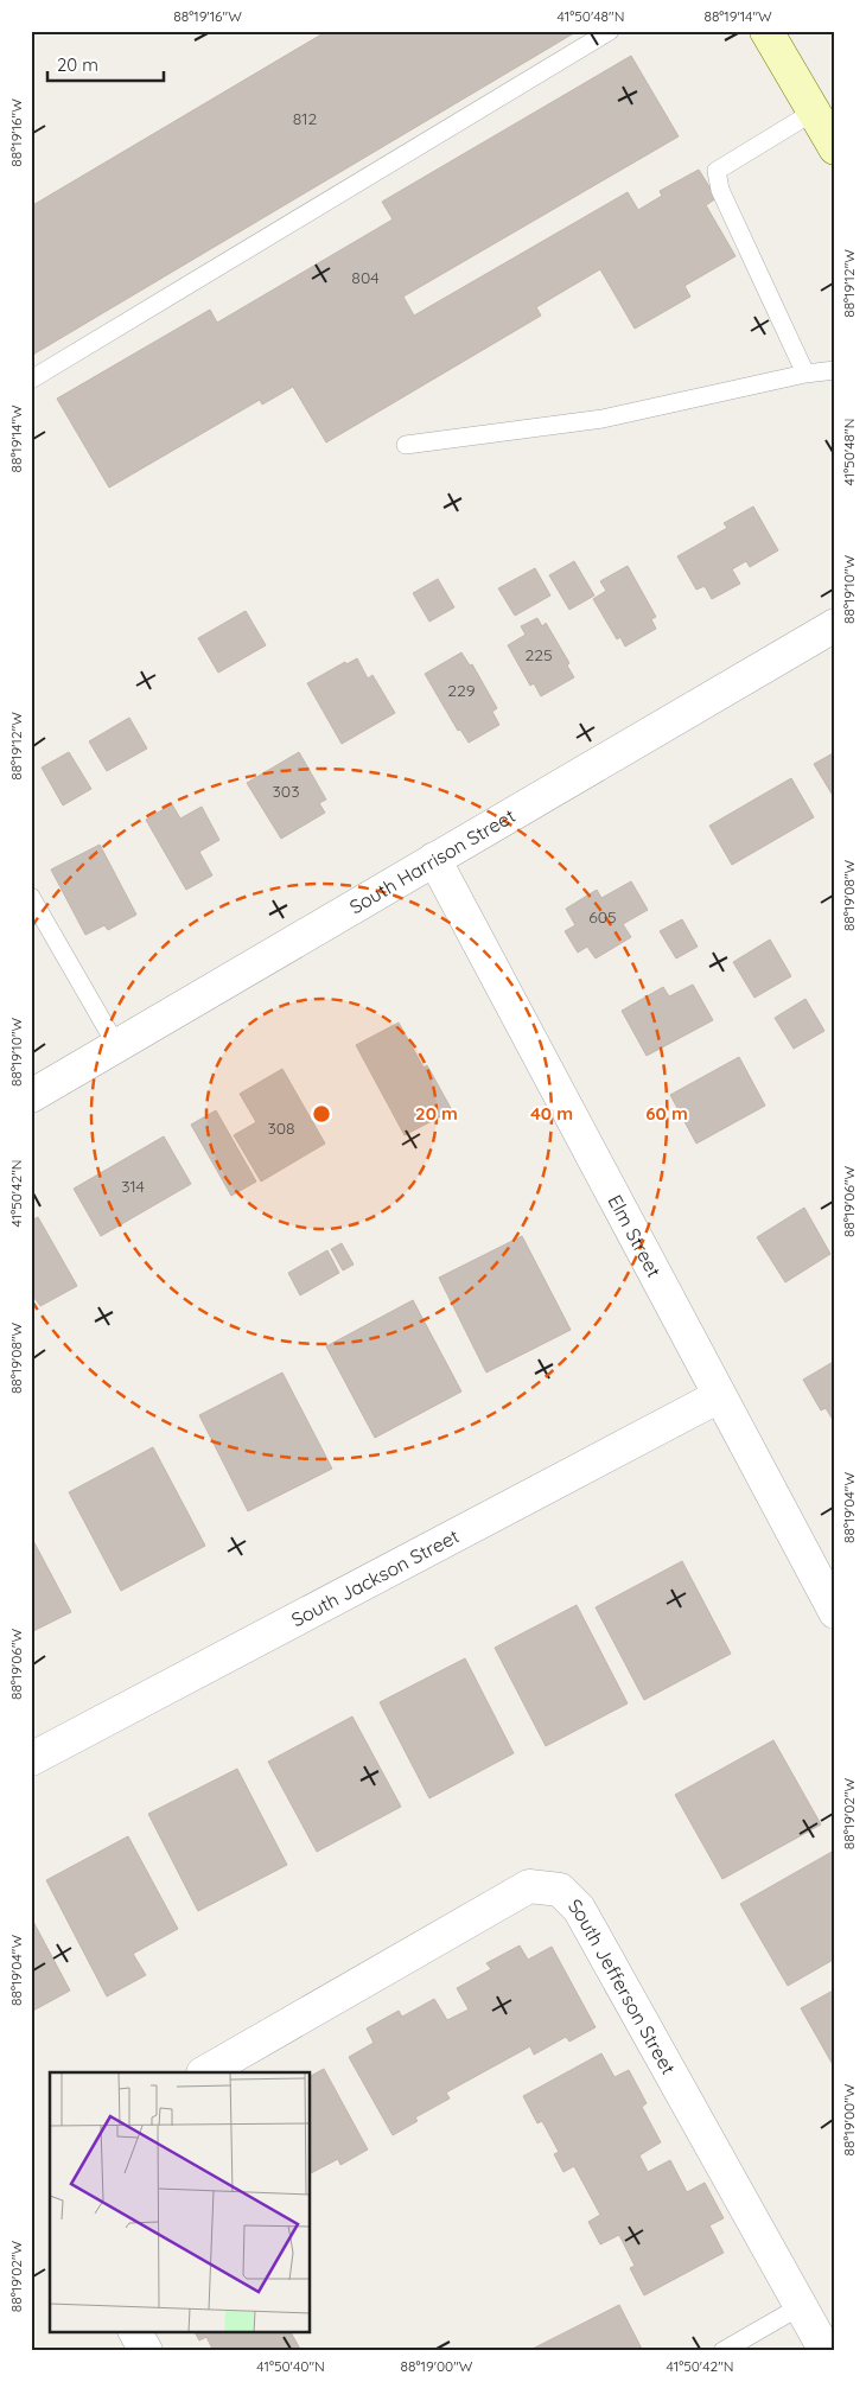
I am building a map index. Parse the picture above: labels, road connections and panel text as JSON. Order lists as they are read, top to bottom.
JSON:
{
  "streets": {
    "street": [
      "South Harrison Street",
      "Elm Street",
      "South Jackson Street",
      "South Jefferson Street"
    ]
  },
  "crossings": [
    ["South Harrison Street", "Elm Street"],
    ["Elm Street", "South Jackson Street"]
  ],
  "house_numbers": [
    "812",
    "804",
    "225",
    "229",
    "303",
    "605",
    "308",
    "314"
  ],
  "scale_bar": "20 m",
  "coordinates": [
    "88°19'16\"W",
    "41°50'48\"N",
    "88°19'14\"W",
    "88°19'12\"W",
    "88°19'10\"W",
    "88°19'08\"W",
    "41°50'42\"N",
    "88°19'06\"W",
    "88°19'04\"W",
    "88°19'02\"W",
    "88°19'00\"W",
    "41°50'40\"N"
  ],
  "rings": ["20 m", "40 m", "60 m"]
}
